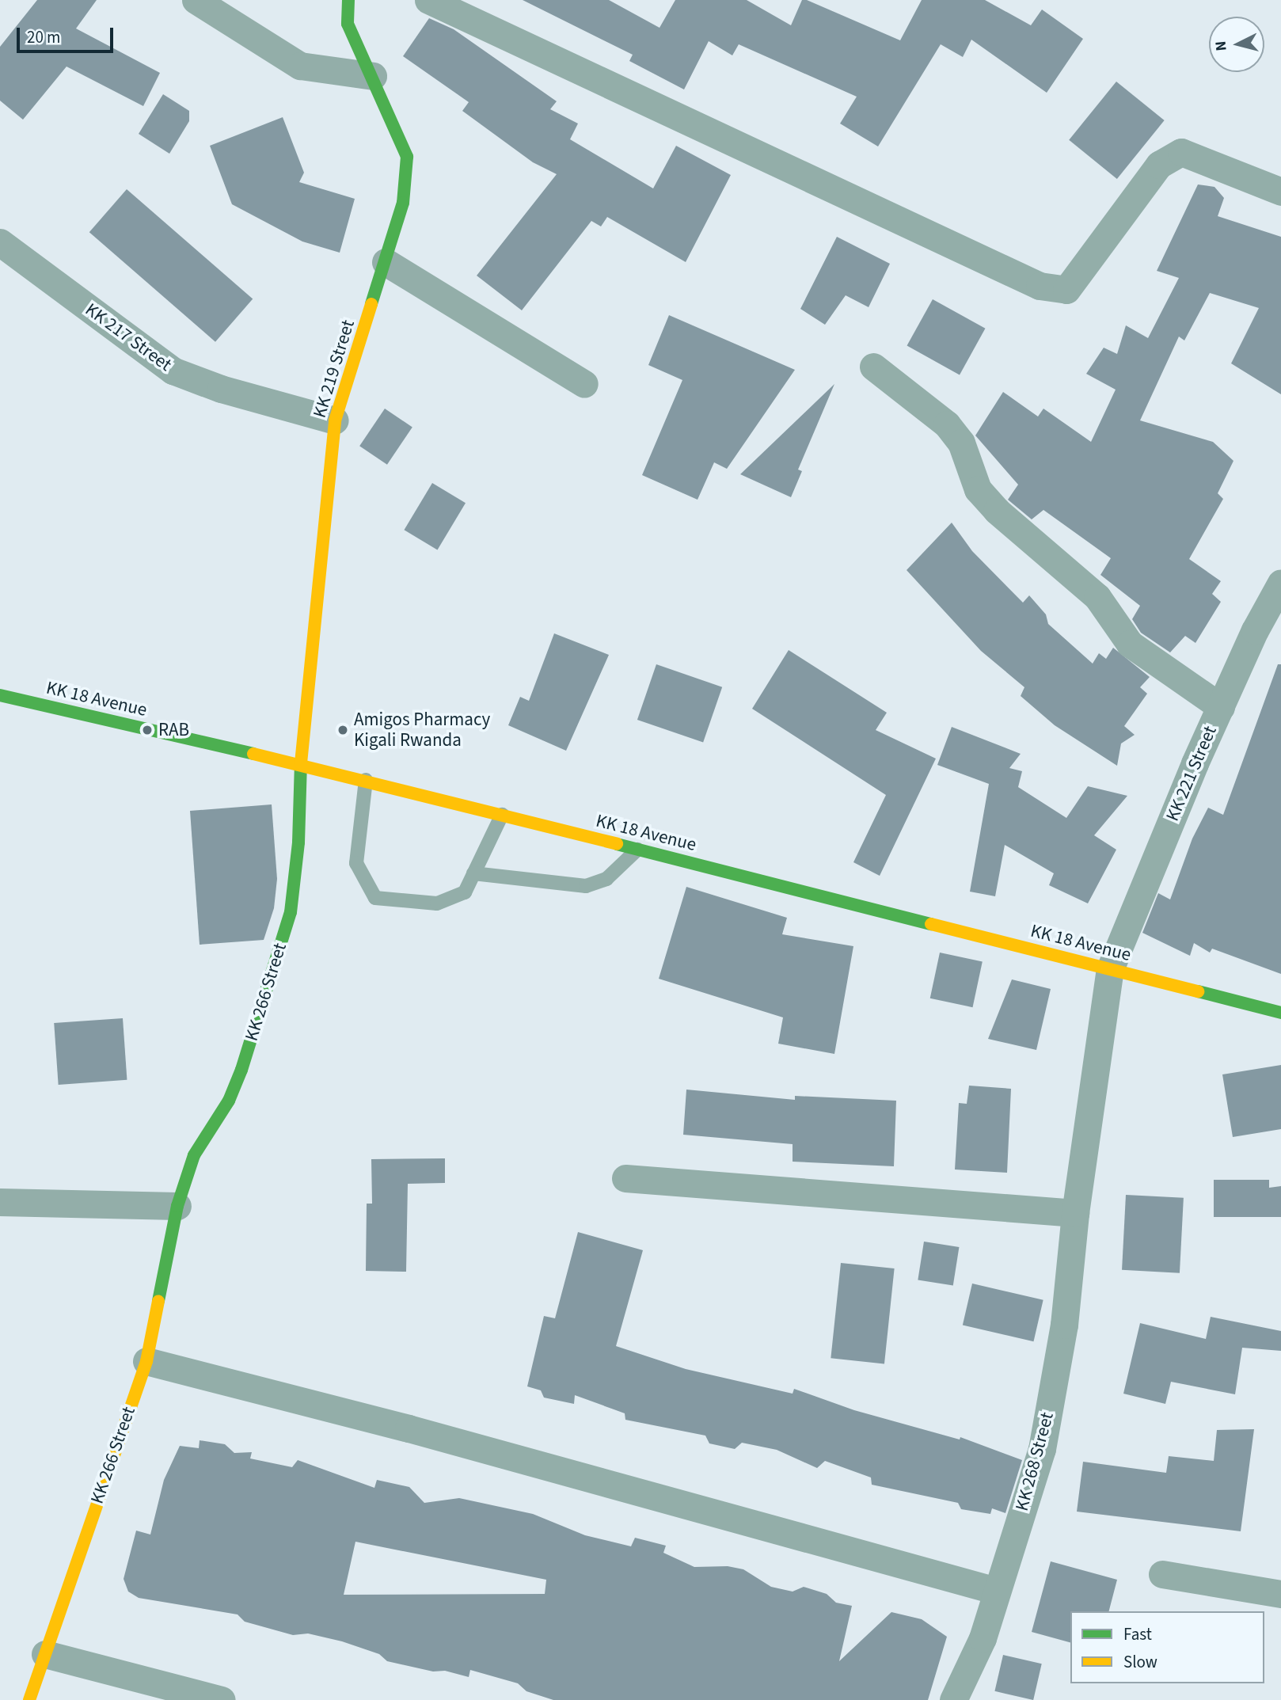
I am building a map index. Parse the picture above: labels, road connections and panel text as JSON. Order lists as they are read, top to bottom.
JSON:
{
  "streets": {
    "street": [
      "KK 217 Street",
      "KK 219 Street",
      "KK 18 Avenue",
      "KK 221 Street",
      "KK 266 Street",
      "KK 268 Street"
    ]
  },
  "crossings": [
    ["KK 217 Street", "KK 219 Street"],
    ["KK 219 Street", "KK 18 Avenue"],
    ["KK 219 Street", "KK 266 Street"],
    ["KK 18 Avenue", "KK 221 Street"],
    ["KK 18 Avenue", "KK 266 Street"],
    ["KK 18 Avenue", "KK 268 Street"],
    ["KK 221 Street", "KK 268 Street"]
  ],
  "places": ["RAB", "Amigos Pharmacy Kigali Rwanda"],
  "legend": ["Fast", "Slow"],
  "scale_bar": "20 m",
  "north": "left"
}
